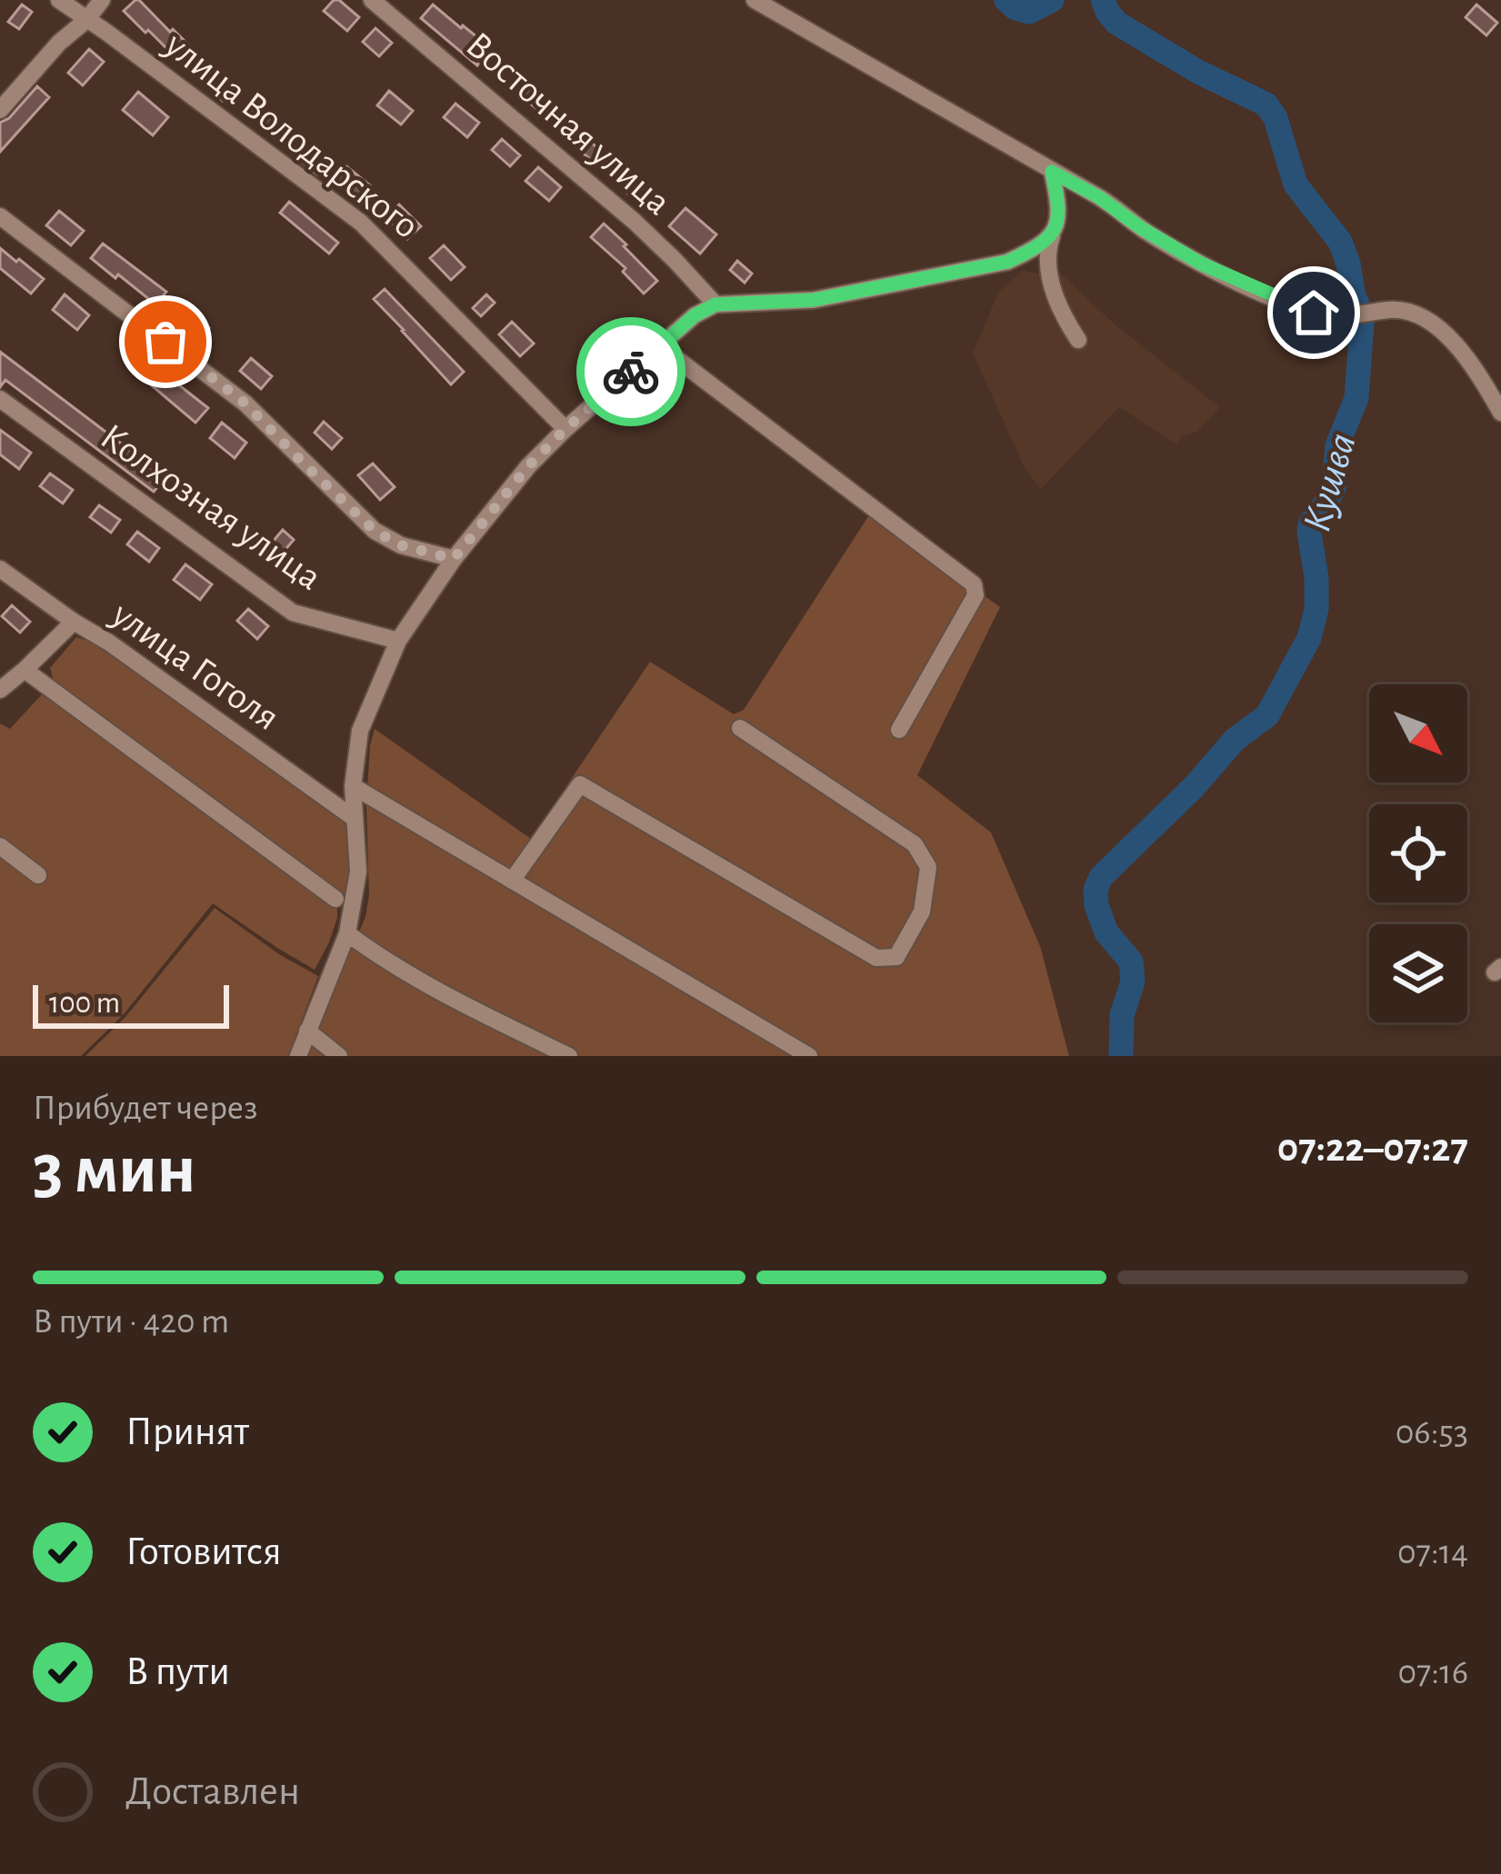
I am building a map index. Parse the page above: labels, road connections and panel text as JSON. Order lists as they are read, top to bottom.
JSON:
{
  "streets": {
    "street": [
      "Восточная улица",
      "улица Володарского",
      "Колхозная улица",
      "улица Гоголя"
    ]
  },
  "water": ["Кушва"],
  "scale_bar": "100 m",
  "north": "bottom right",
  "page": {
    "scale": "100 m",
    "heading": ["3 мин", "Прибудет через", "07:22–07:27"],
    "bar": "В пути · 420 m",
    "list": [
      ["Принят", "06:53"],
      ["Готовится", "07:14"],
      ["В пути", "07:16"],
      "Доставлен"
    ]
  }
}
